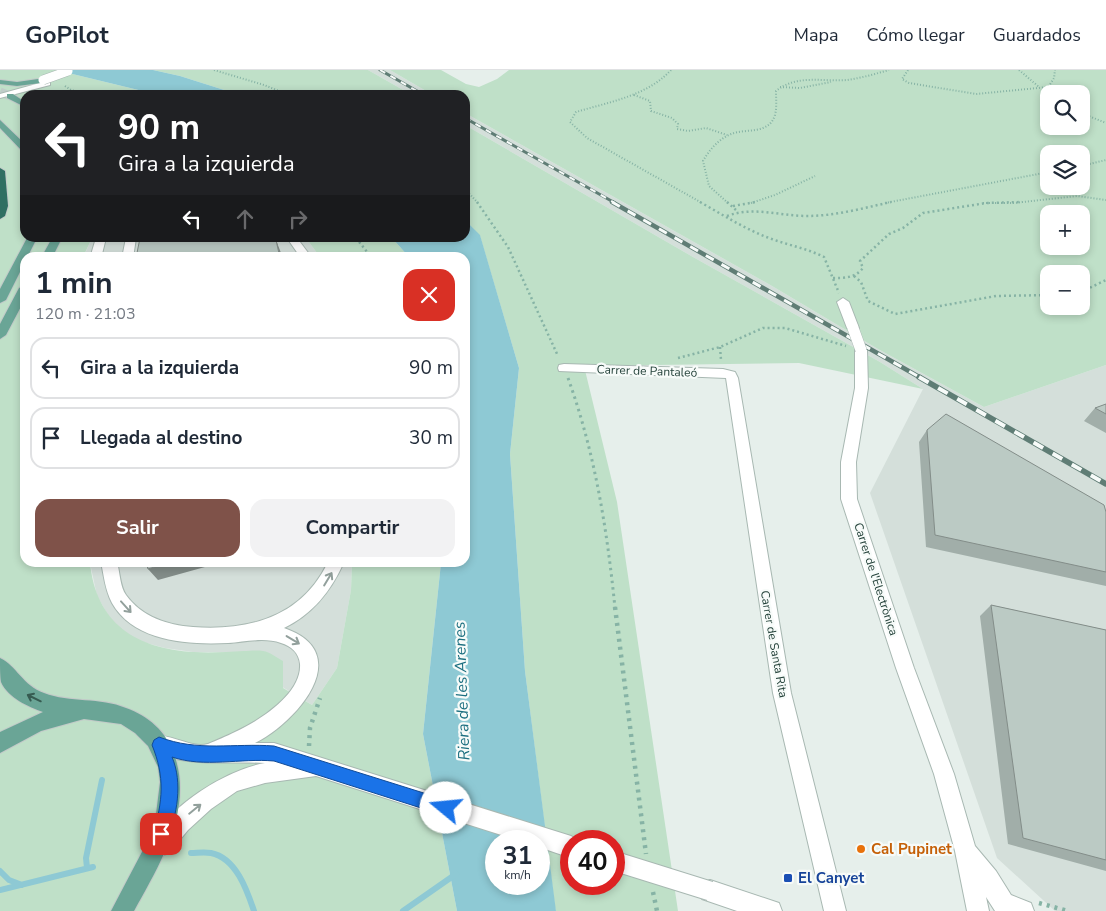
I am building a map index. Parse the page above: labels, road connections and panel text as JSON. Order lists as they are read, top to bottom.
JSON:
{
  "streets": {
    "street": ["Carrer de Pantaleó", "Carrer de l'Electrònica", "Carrer de Santa Rita"]
  },
  "crossings": [
    ["Carrer de Pantaleó", "Carrer de Santa Rita"]
  ],
  "water": ["Riera de les Arenes"],
  "places": {
    "other": ["Cal Pupinet"],
    "transit": ["El Canyet"]
  },
  "page": {
    "header": "GoPilot",
    "nav": ["Mapa", "Cómo llegar", "Guardados"],
    "map_buttons": ["+", "−"],
    "turn": ["90 m", "Gira a la izquierda"],
    "heading": ["1 min", "120 m · 21:03"],
    "list": [
      {
        "name": "Gira a la izquierda",
        "value": "90 m"
      },
      {
        "name": "Llegada al destino",
        "value": "30 m"
      }
    ],
    "buttons": ["Salir", "Compartir"],
    "speed": "31 km/h",
    "limit": "40"
  }
}
